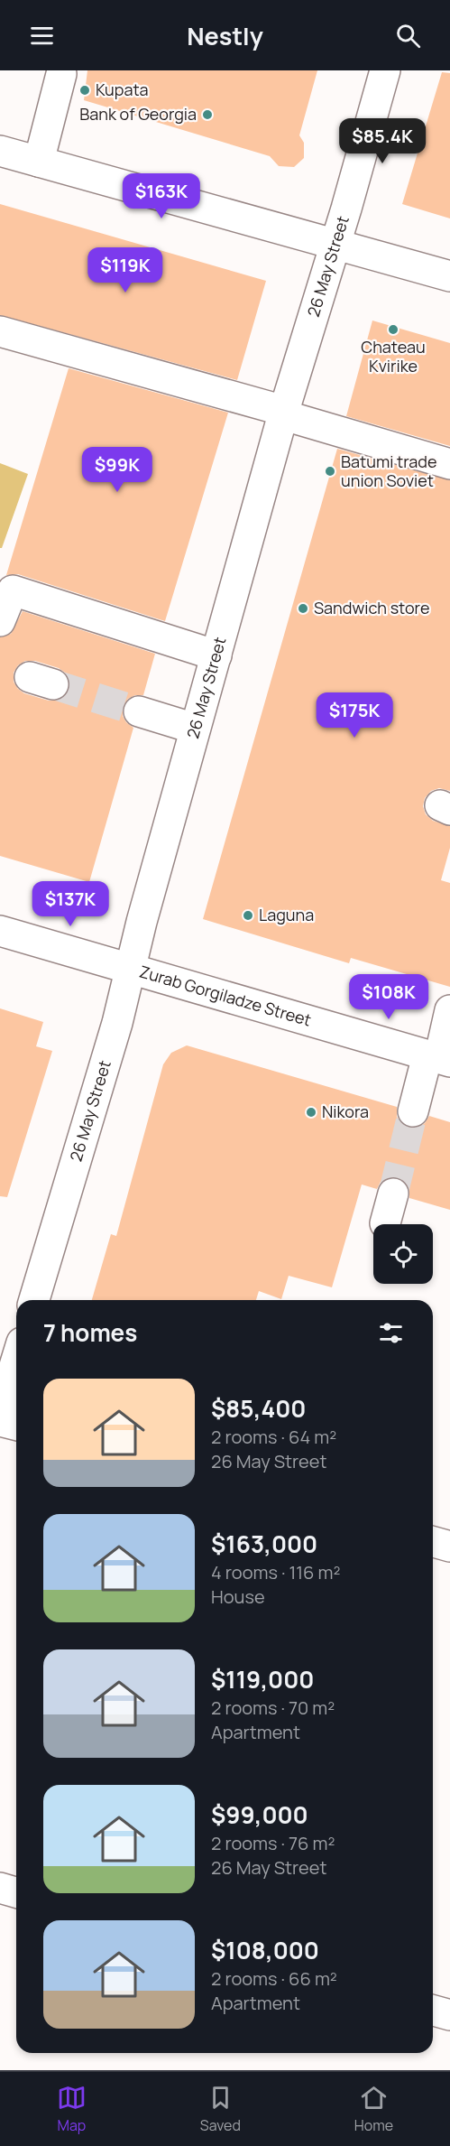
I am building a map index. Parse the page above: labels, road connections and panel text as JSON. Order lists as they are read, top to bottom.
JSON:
{
  "streets": {
    "street": ["26 May Street", "Zurab Gorgiladze Street"]
  },
  "crossings": [
    ["26 May Street", "Zurab Gorgiladze Street"]
  ],
  "places": [
    "Kupata",
    "Bank of Georgia",
    "Chateau Kvirike",
    "Batumi trade union Soviet",
    "Sandwich store",
    "Laguna",
    "Nikora"
  ],
  "page": {
    "header": "Nestly",
    "price": [
      "$85.4K",
      "$163K",
      "$119K",
      "$99K",
      "$175K",
      "$137K",
      "$108K"
    ],
    "heading": "7 homes",
    "list": [
      {
        "name": "$85,400",
        "note": "2 rooms · 64 m² · 26 May Street"
      },
      {
        "name": "$163,000",
        "note": "4 rooms · 116 m² · House"
      },
      {
        "name": "$119,000",
        "note": "2 rooms · 70 m² · Apartment"
      },
      {
        "name": "$99,000",
        "note": "2 rooms · 76 m² · 26 May Street"
      },
      {
        "name": "$108,000",
        "note": "2 rooms · 66 m² · Apartment"
      }
    ],
    "tabs": ["Map", "Saved", "Home"]
  }
}
